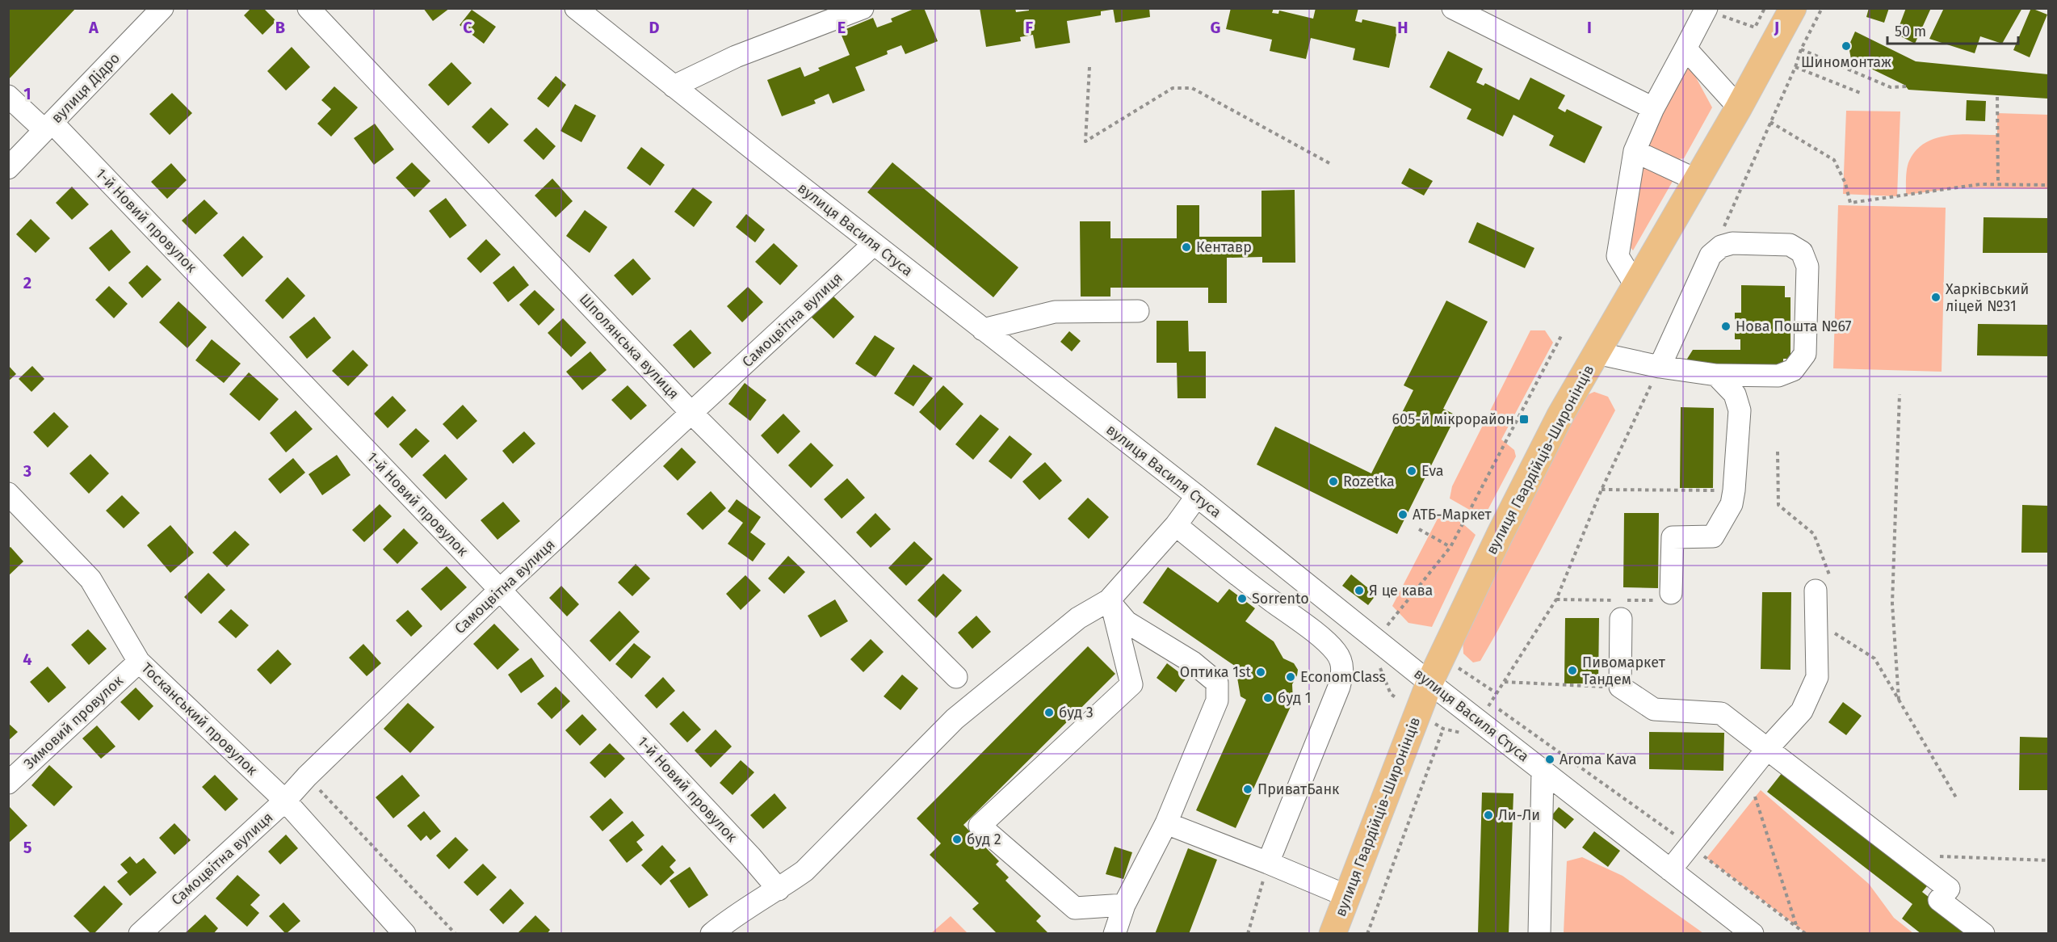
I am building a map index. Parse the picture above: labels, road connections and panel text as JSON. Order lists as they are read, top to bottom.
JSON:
{
  "streets": {
    "main road": ["вулиця Гвардійців-Широнінців"],
    "street": [
      "вулиця Дідро",
      "1-й Новий провулок",
      "вулиця Василя Стуса",
      "Самоцвітна вулиця",
      "Шполянська вулиця",
      "Тосканський провулок",
      "Зимовий провулок"
    ]
  },
  "crossings": [
    ["вулиця Дідро", "1-й Новий провулок"],
    ["1-й Новий провулок", "Самоцвітна вулиця"],
    ["вулиця Василя Стуса", "Самоцвітна вулиця"],
    ["вулиця Василя Стуса", "вулиця Гвардійців-Широнінців"],
    ["Самоцвітна вулиця", "Шполянська вулиця"],
    ["Самоцвітна вулиця", "Тосканський провулок"],
    ["Тосканський провулок", "Зимовий провулок"]
  ],
  "places": {
    "other": [
      "Шиномонтаж",
      "Кентавр",
      "Харківський ліцей №31",
      "Нова Пошта №67",
      "Eva",
      "Rozetka",
      "АТБ-Маркет",
      "Я це кава",
      "Sorrento",
      "Пивомаркет Тандем",
      "Оптика 1st",
      "EconomClass",
      "буд 1",
      "буд 3",
      "Aroma Kava",
      "ПриватБанк",
      "Ли-Ли",
      "буд 2"
    ],
    "transit": ["605-й мікрорайон"]
  },
  "scale_bar": "50 m",
  "grid": {
    "columns": [
      "A",
      "B",
      "C",
      "D",
      "E",
      "F",
      "G",
      "H",
      "I",
      "J"
    ],
    "rows": [
      "1",
      "2",
      "3",
      "4",
      "5"
    ]
  }
}
